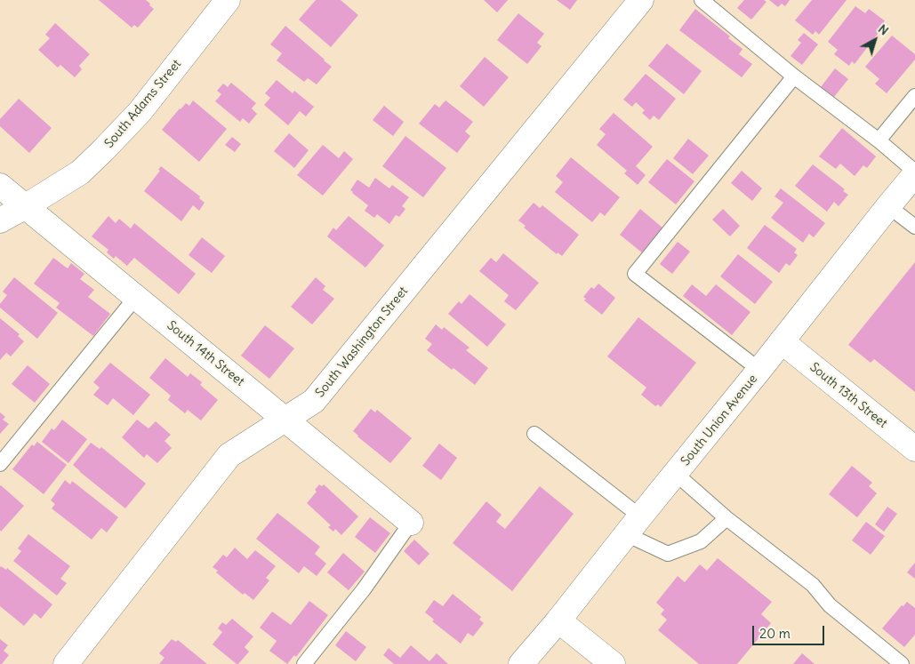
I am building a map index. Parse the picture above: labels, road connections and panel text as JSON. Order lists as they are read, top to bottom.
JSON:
{
  "streets": {
    "street": [
      "South Adams Street",
      "South Washington Street",
      "South 14th Street",
      "South 13th Street",
      "South Union Avenue"
    ]
  },
  "crossings": [
    ["South Adams Street", "South 14th Street"],
    ["South Washington Street", "South 14th Street"],
    ["South 13th Street", "South Union Avenue"]
  ],
  "scale_bar": "20 m",
  "north": "top right"
}
